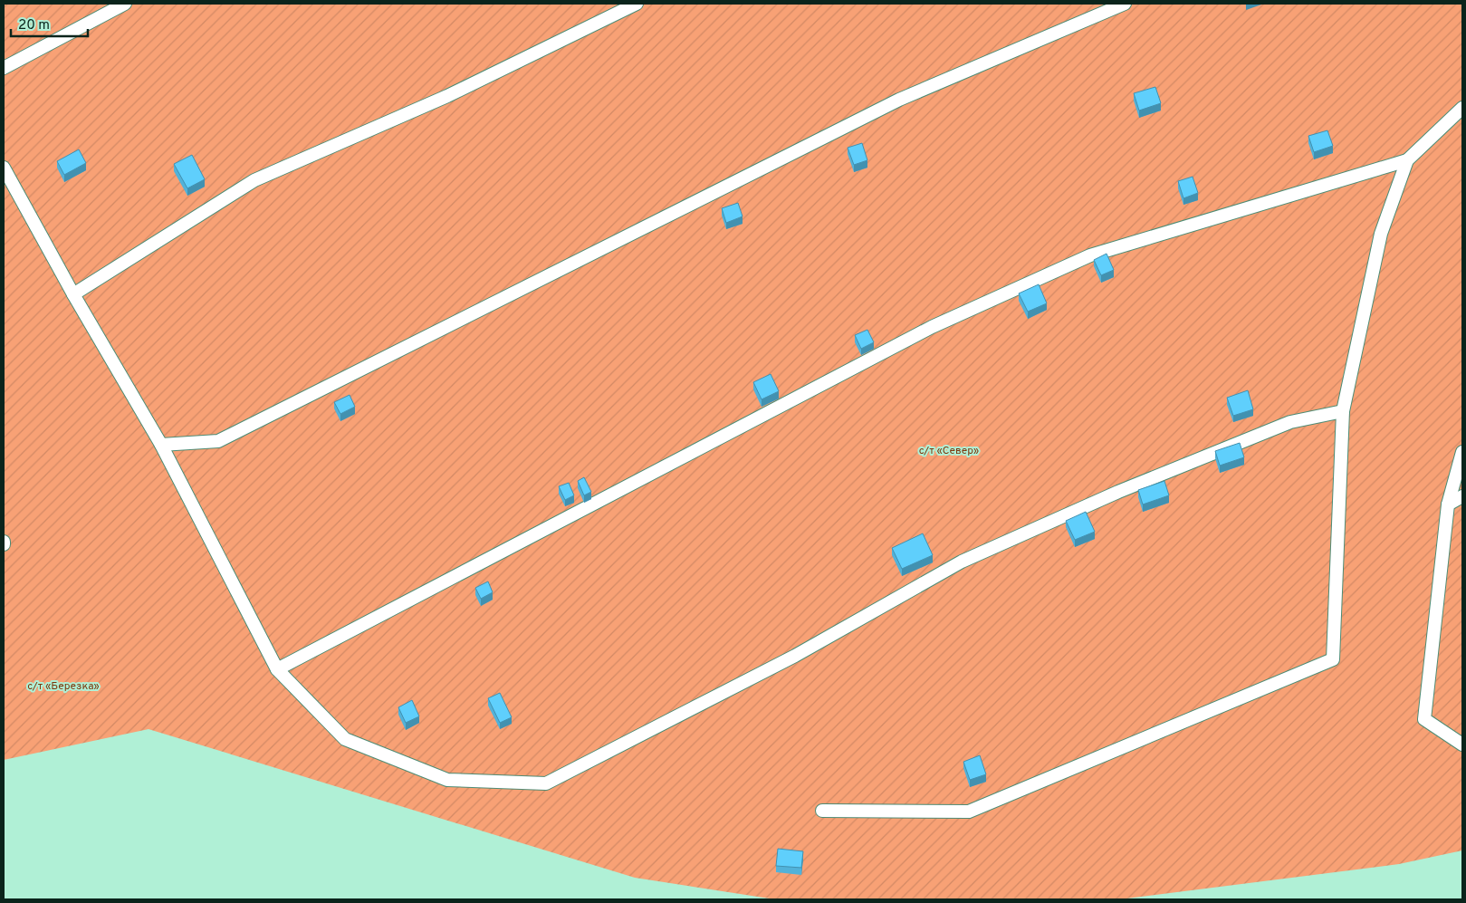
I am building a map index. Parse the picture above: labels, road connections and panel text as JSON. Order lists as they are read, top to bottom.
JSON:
{
  "parks": ["с/т «Север»", "с/т «Березка»"],
  "scale_bar": "20 m"
}
